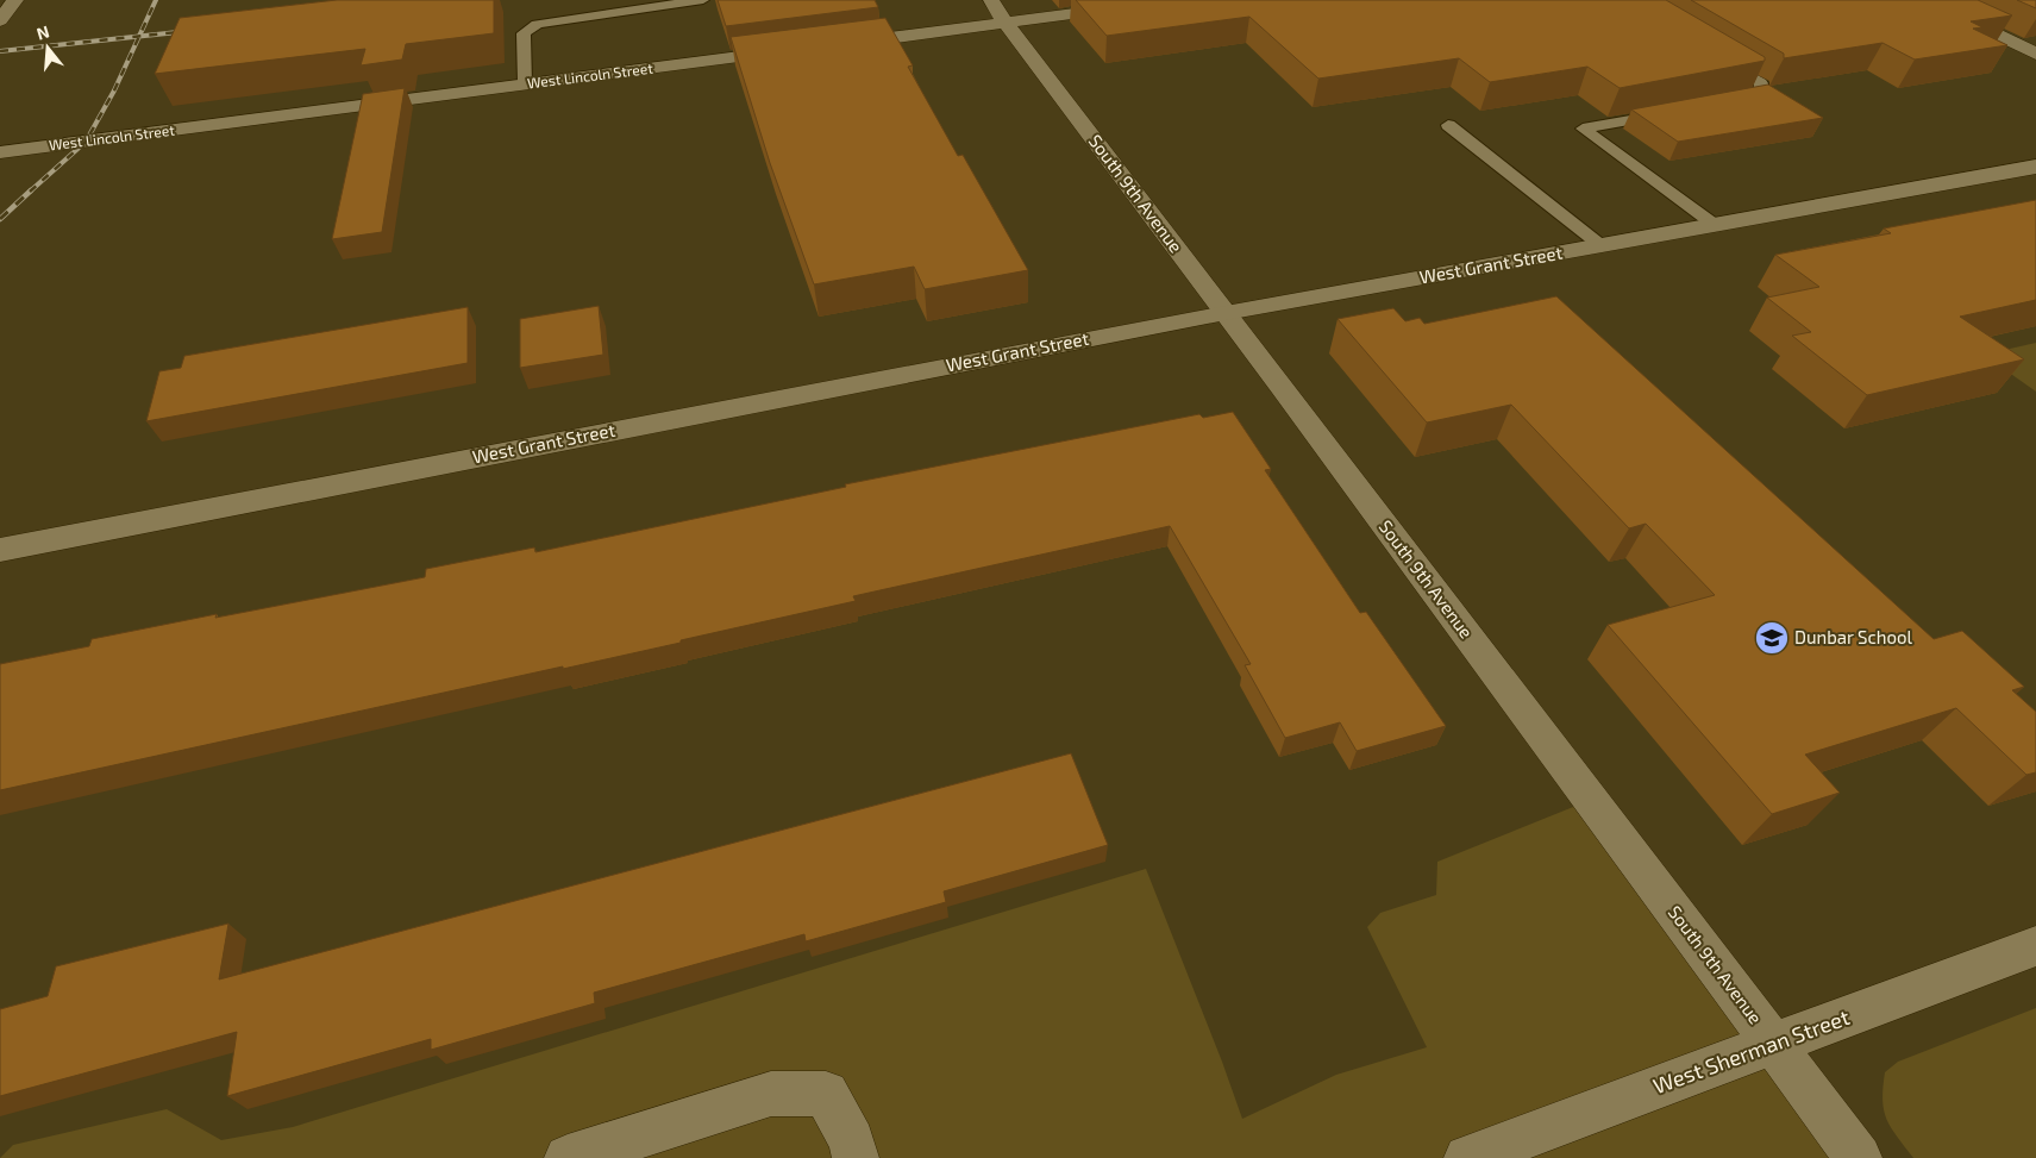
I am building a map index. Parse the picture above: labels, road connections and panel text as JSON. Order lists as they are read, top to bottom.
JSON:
{
  "streets": {
    "street": [
      "West Lincoln Street",
      "South 9th Avenue",
      "West Grant Street",
      "West Sherman Street"
    ]
  },
  "crossings": [
    ["South 9th Avenue", "West Grant Street"],
    ["South 9th Avenue", "West Sherman Street"]
  ],
  "places": {
    "school or university": ["Dunbar School"]
  },
  "north": "top"
}
